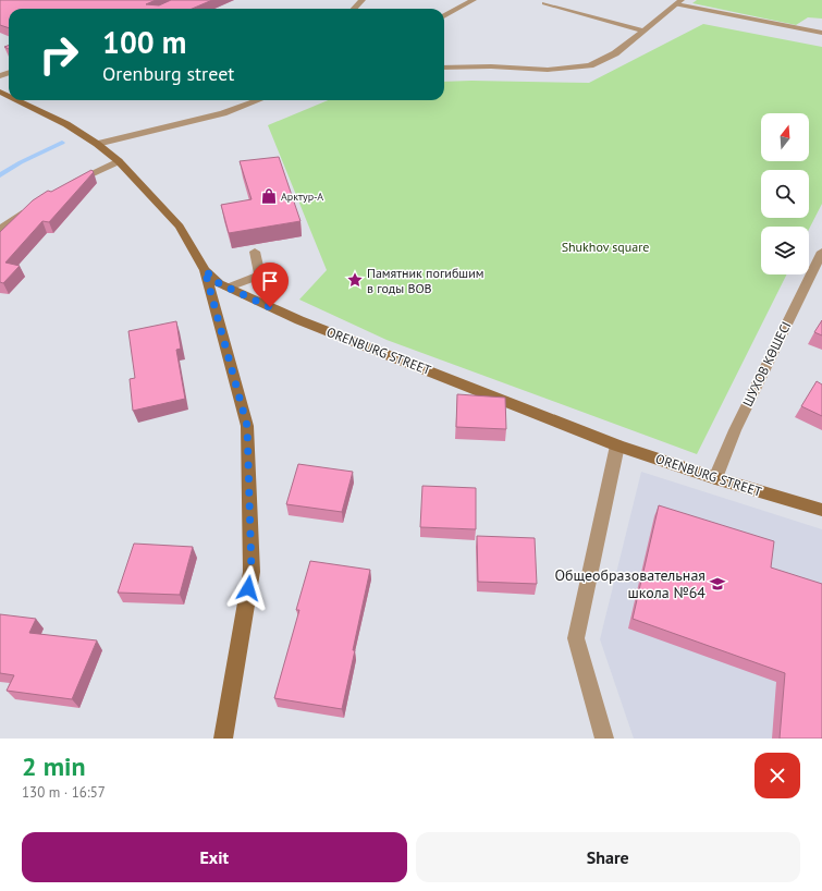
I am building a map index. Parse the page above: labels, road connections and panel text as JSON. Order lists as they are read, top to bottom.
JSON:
{
  "streets": {
    "main road": ["ORENBURG STREET"],
    "street": ["ШУХОВ КӨШЕСІ"]
  },
  "crossings": [
    ["ORENBURG STREET", "ШУХОВ КӨШЕСІ"]
  ],
  "parks": ["Shukhov square"],
  "places": {
    "shop": ["Арктур-А"],
    "place": ["Памятник погибшим в годы ВОВ"],
    "school or university": ["Общеобразовательная школа №64"]
  },
  "north": "top",
  "page": {
    "turn": ["100 m", "Orenburg street"],
    "heading": ["2 min", "130 m · 16:57"],
    "buttons": ["Exit", "Share"]
  }
}
